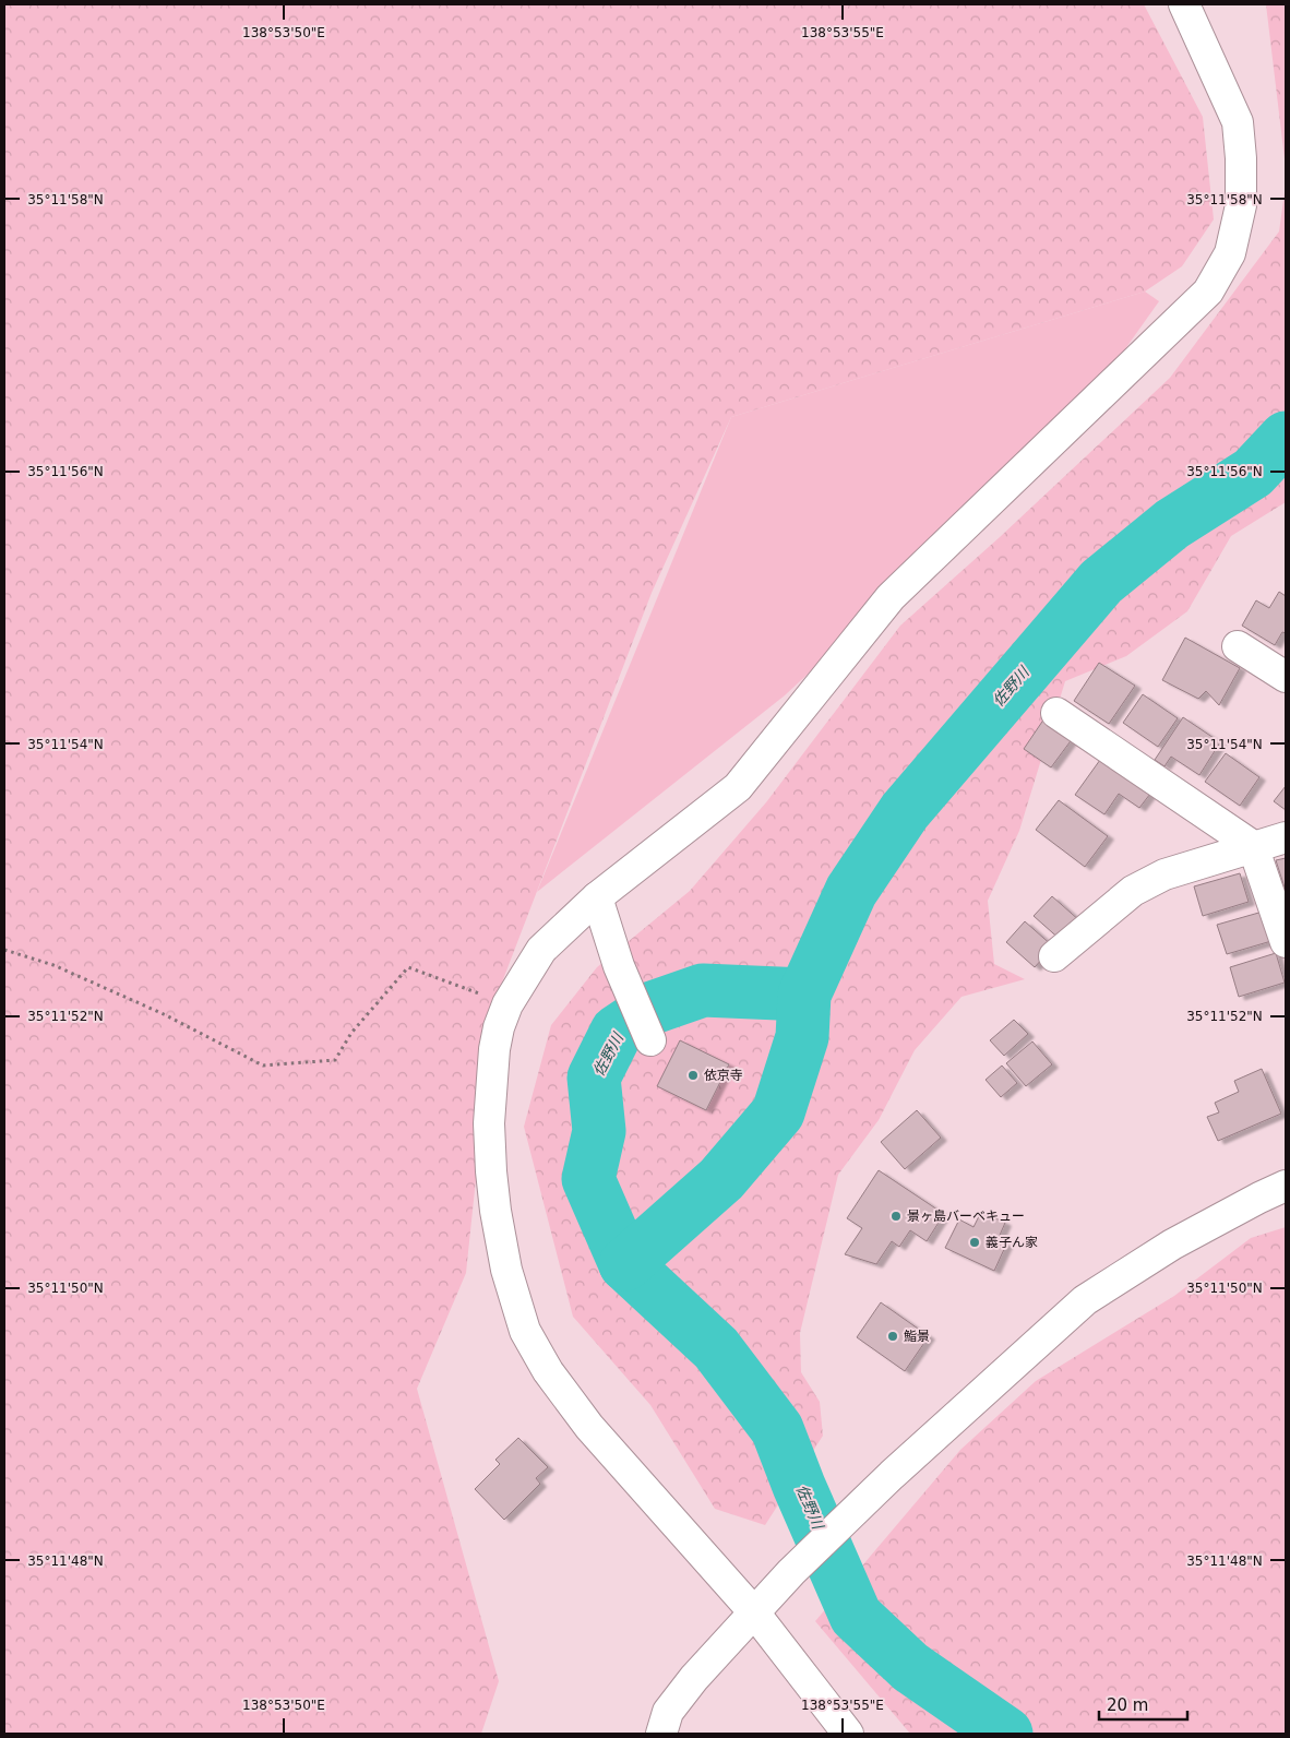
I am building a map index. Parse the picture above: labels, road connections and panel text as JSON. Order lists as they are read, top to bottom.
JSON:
{
  "water": ["佐野川"],
  "places": [
    "依京寺",
    "景ヶ島バーベキュー",
    "義子ん家",
    "鮨景"
  ],
  "scale_bar": "20 m",
  "coordinates": [
    "138°53'50\"E",
    "138°53'55\"E",
    "35°11'58\"N",
    "35°11'56\"N",
    "35°11'54\"N",
    "35°11'52\"N",
    "35°11'50\"N",
    "35°11'48\"N"
  ]
}
